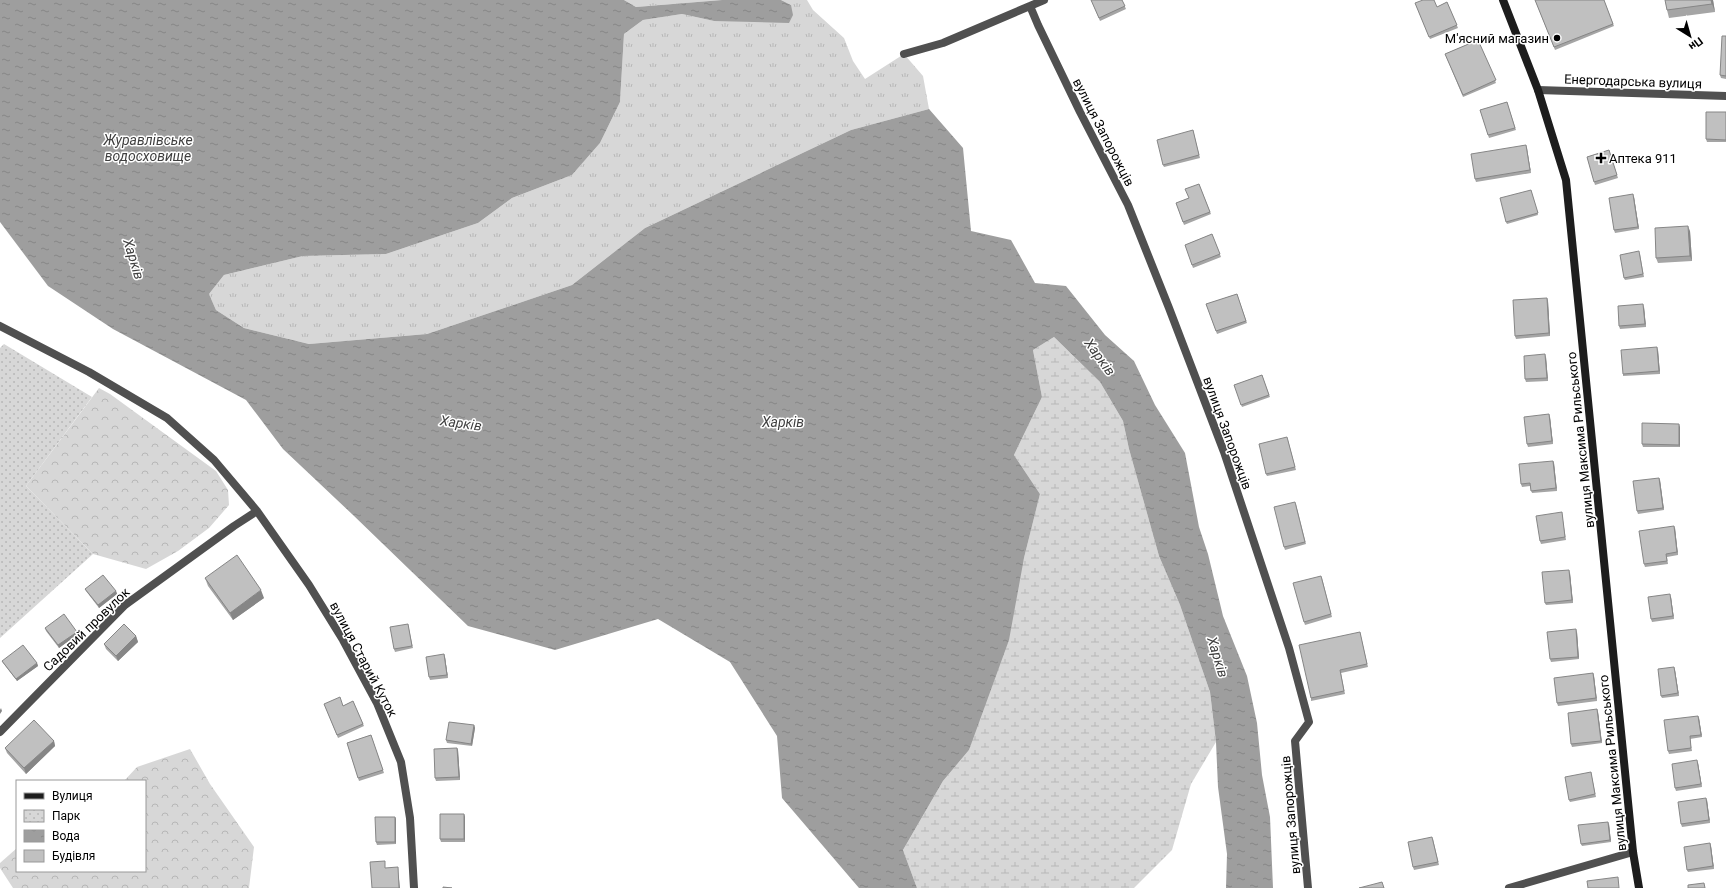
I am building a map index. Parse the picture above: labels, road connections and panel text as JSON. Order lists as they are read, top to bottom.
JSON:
{
  "streets": {
    "main road": ["вулиця Максима Рильського"],
    "street": [
      "Енергодарська вулиця",
      "вулиця Запорожців",
      "Садовий провулок",
      "вулиця Старий Куток"
    ]
  },
  "crossings": [
    ["Енергодарська вулиця", "вулиця Максима Рильського"],
    ["Садовий провулок", "вулиця Старий Куток"]
  ],
  "water": ["Журавлівське водосховище", "Харків"],
  "places": {
    "other": ["М'ясний магазин"],
    "health": ["Аптека 911"]
  },
  "legend": [
    "Вулиця",
    "Парк",
    "Вода",
    "Будівля"
  ],
  "north": "bottom right"
}
